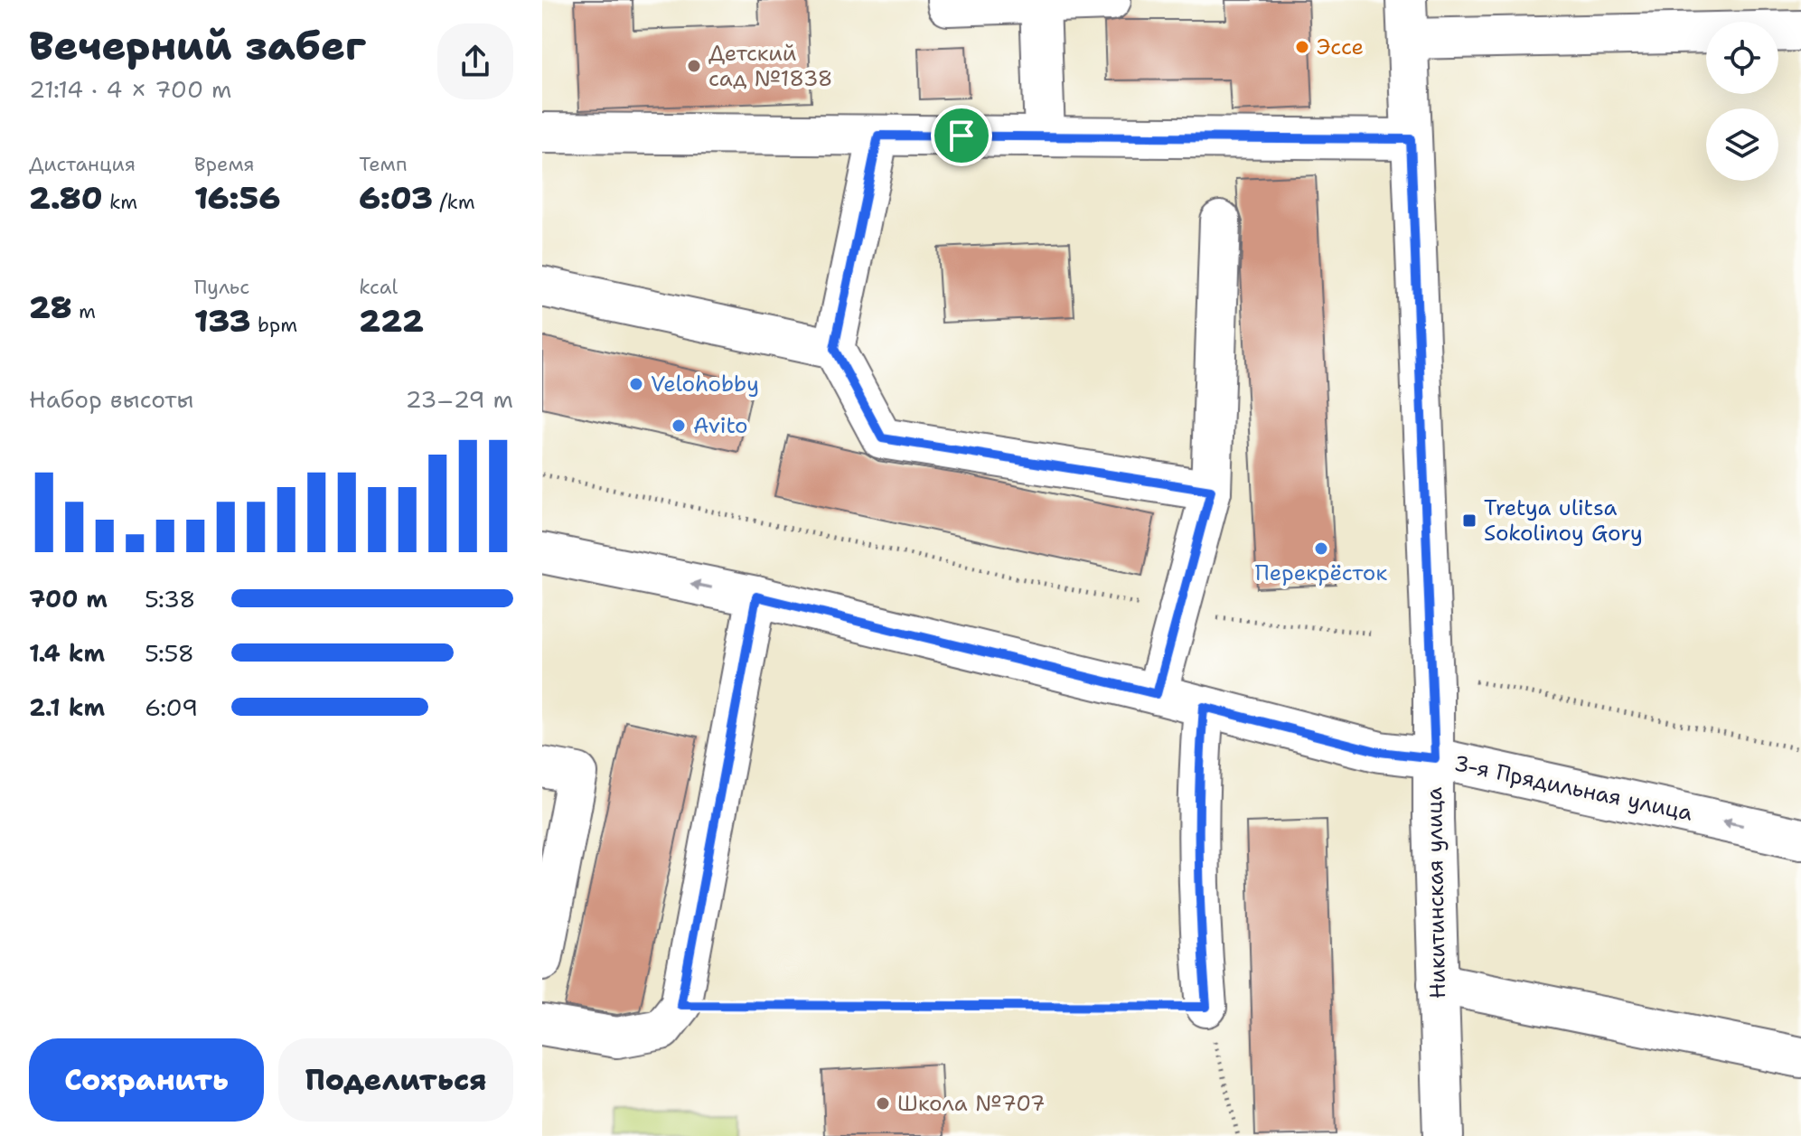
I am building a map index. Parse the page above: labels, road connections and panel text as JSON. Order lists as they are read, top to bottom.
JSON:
{
  "streets": {
    "street": ["3-я Прядильная улица", "Никитинская улица"]
  },
  "crossings": [
    ["3-я Прядильная улица", "Никитинская улица"]
  ],
  "places": {
    "other": [
      "Эссе",
      "Детский сад №1838",
      "Velohobby",
      "Avito",
      "Перекрёсток",
      "Школа №707"
    ],
    "transit": ["Tretya ulitsa Sokolinoy Gory"]
  },
  "page": {
    "heading": ["Вечерний забег", "21:14 · 4 × 700 m"],
    "stats": [
      ["Дистанция", "2.80 km"],
      ["Время", "16:56"],
      ["Темп", "6:03 /km"],
      ["28 m"],
      ["Пульс", "133 bpm"],
      ["kcal", "222"]
    ],
    "chart": ["Набор высоты", "23–29 m"],
    "list": [
      {
        "name": "700 m",
        "note": "5:38"
      },
      {
        "name": "1.4 km",
        "note": "5:58"
      },
      {
        "name": "2.1 km",
        "note": "6:09"
      }
    ],
    "buttons": ["Сохранить", "Поделиться"]
  }
}
